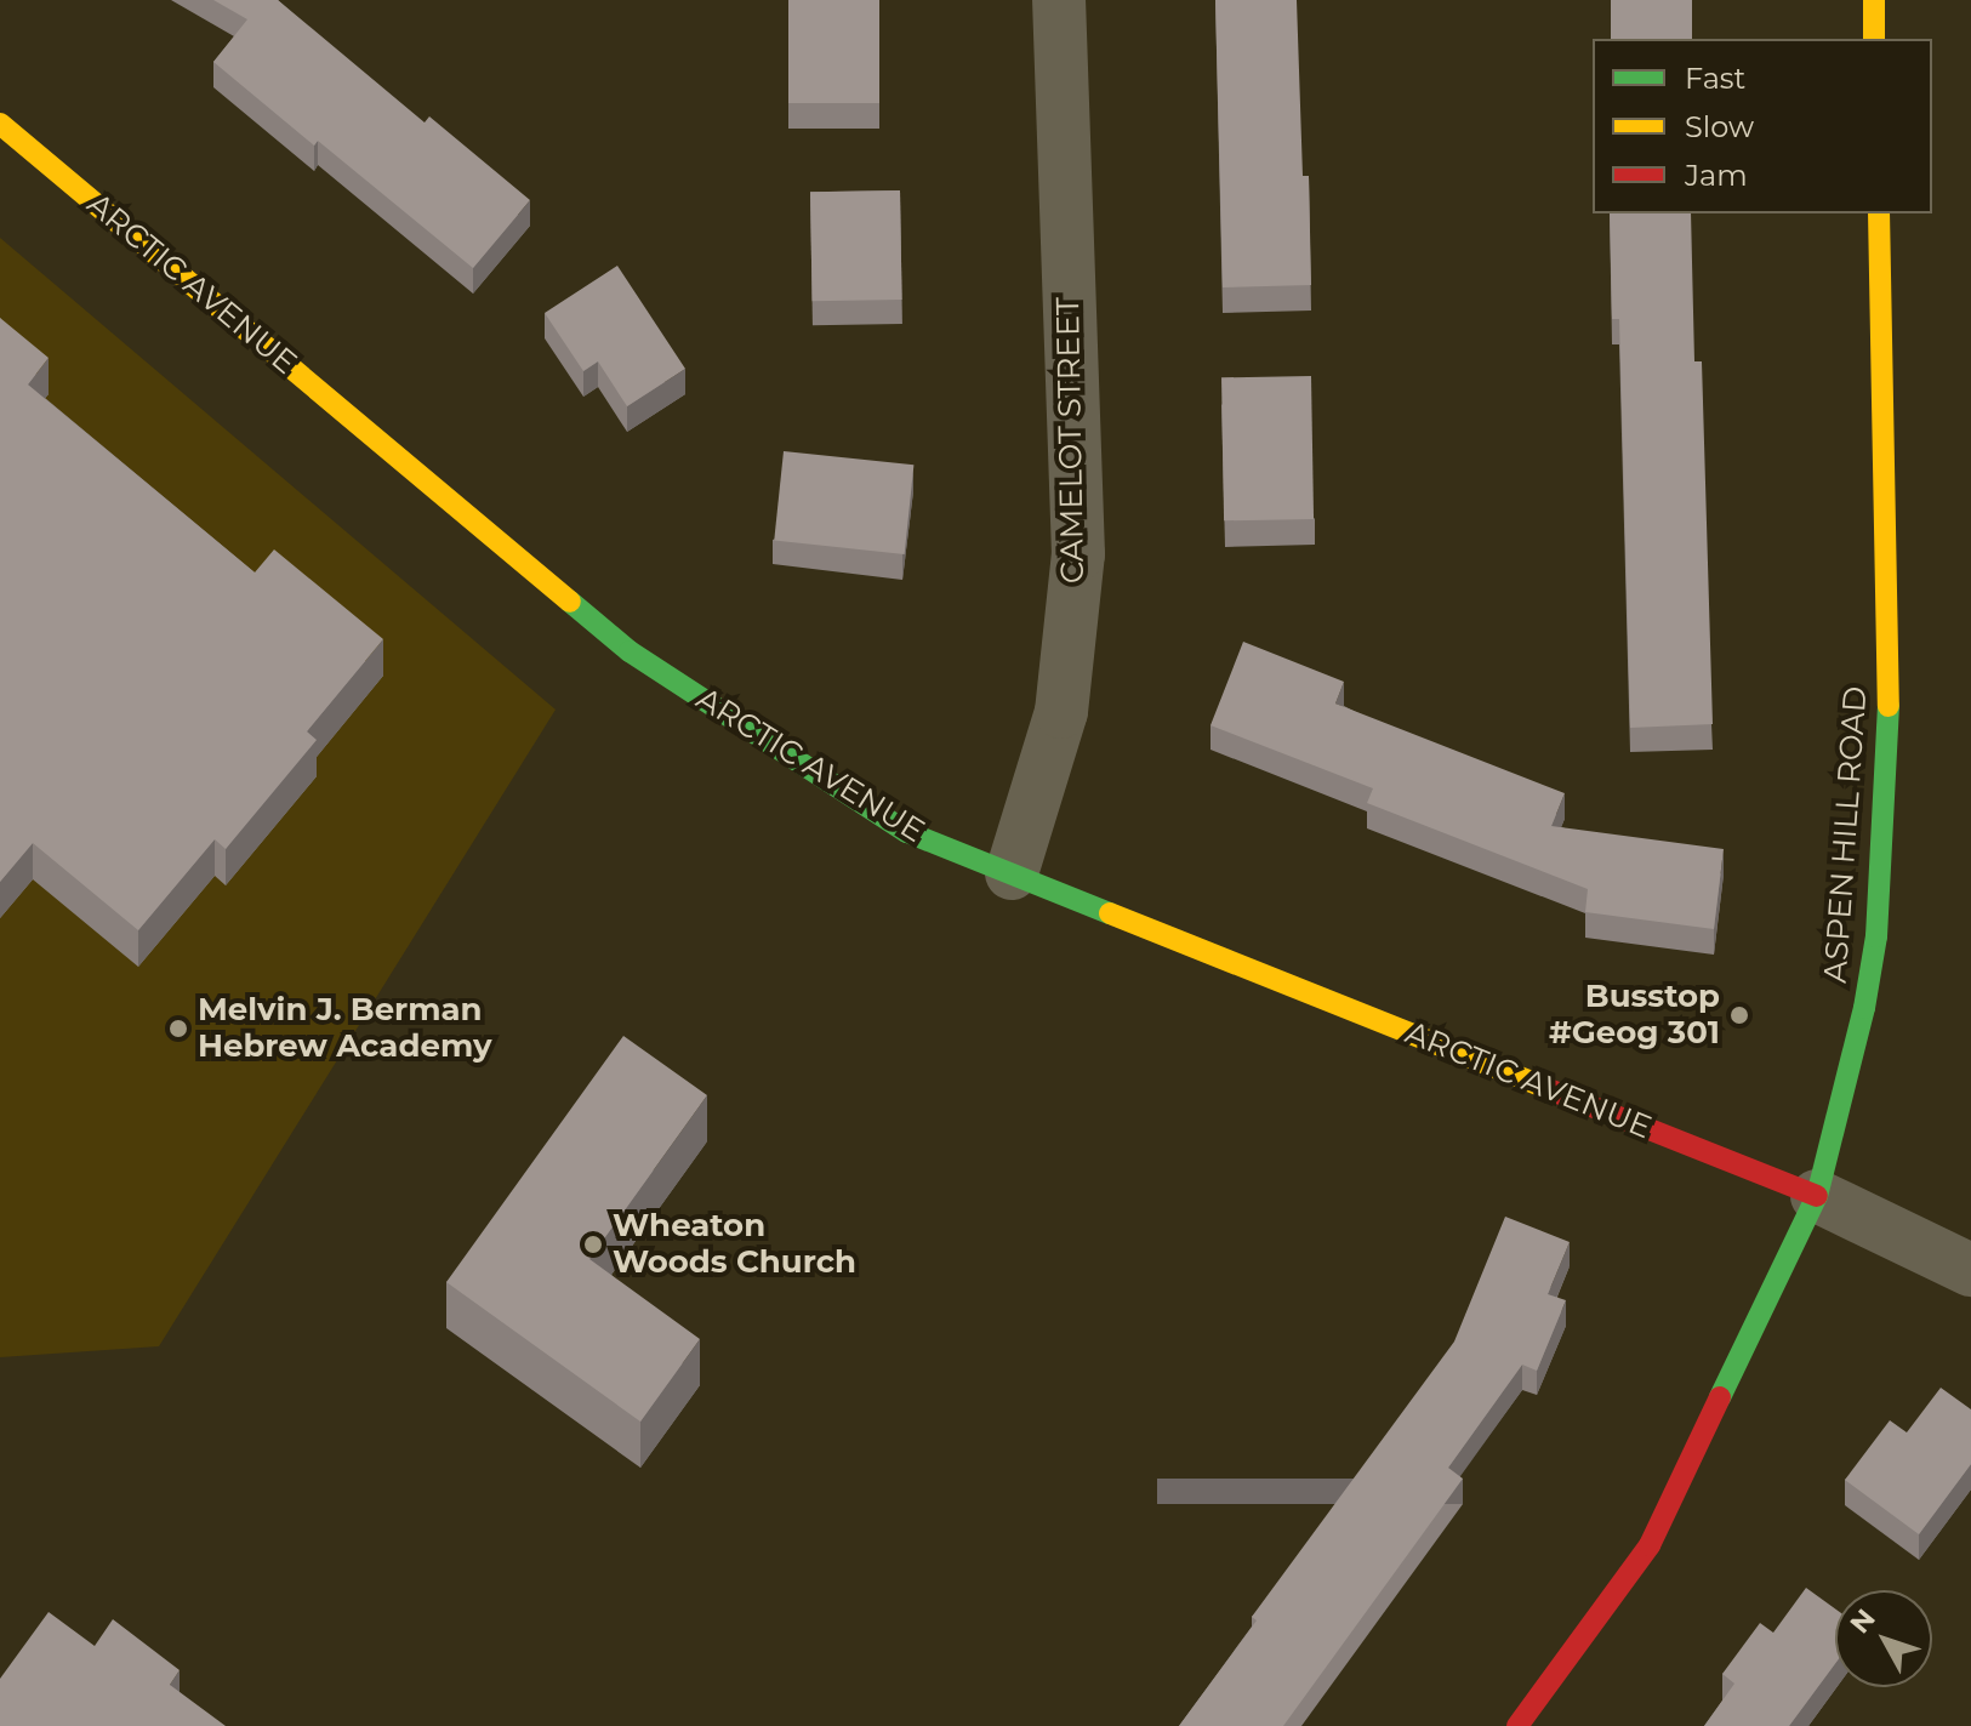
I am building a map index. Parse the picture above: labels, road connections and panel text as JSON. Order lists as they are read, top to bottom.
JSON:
{
  "streets": {
    "street": ["ARCTIC AVENUE", "CAMELOT STREET", "ASPEN HILL ROAD"]
  },
  "crossings": [
    ["ARCTIC AVENUE", "CAMELOT STREET"],
    ["ARCTIC AVENUE", "ASPEN HILL ROAD"]
  ],
  "places": ["Busstop #Geog 301", "Melvin J. Berman Hebrew Academy", "Wheaton Woods Church"],
  "legend": ["Fast", "Slow", "Jam"],
  "north": "top left"
}
